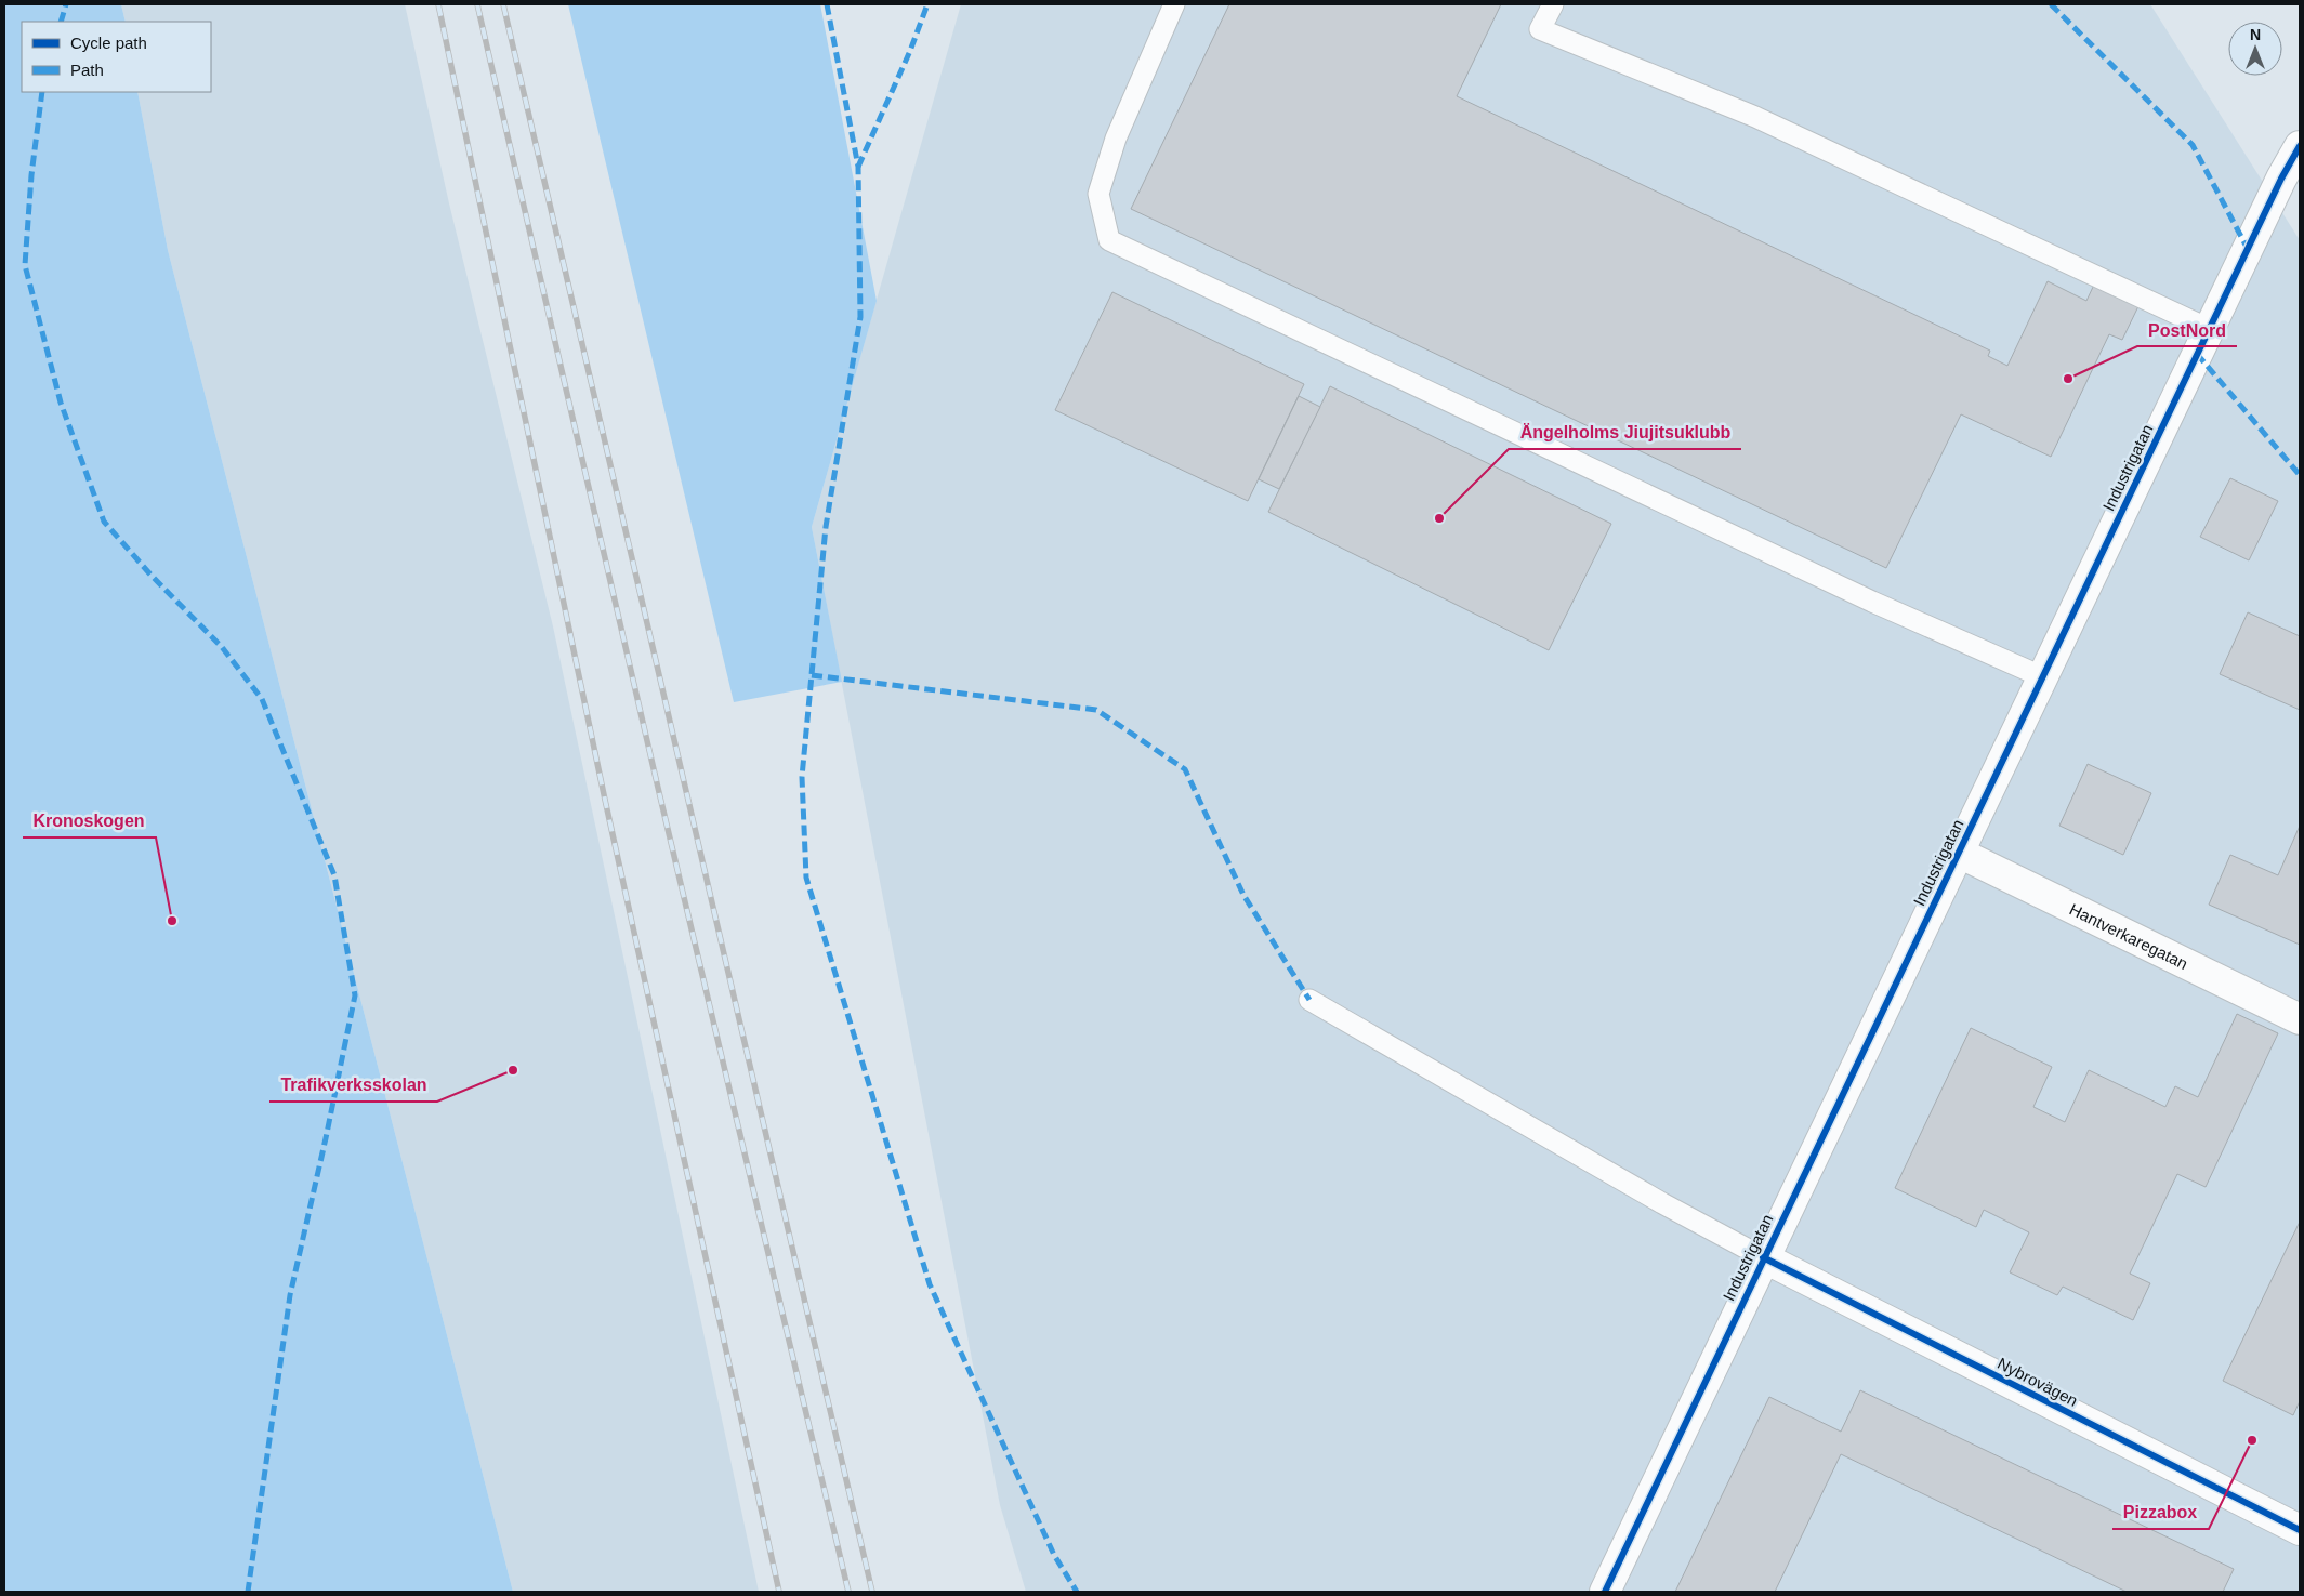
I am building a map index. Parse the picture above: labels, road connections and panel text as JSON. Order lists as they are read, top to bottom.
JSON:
{
  "streets": {
    "street": ["Industrigatan", "Hantverkaregatan", "Nybrovägen"]
  },
  "crossings": [
    ["Industrigatan", "Hantverkaregatan"],
    ["Industrigatan", "Nybrovägen"]
  ],
  "places": [
    "PostNord",
    "Ängelholms Jiujitsuklubb",
    "Kronoskogen",
    "Trafikverksskolan",
    "Pizzabox"
  ],
  "legend": ["Cycle path", "Path"],
  "north": "top"
}
